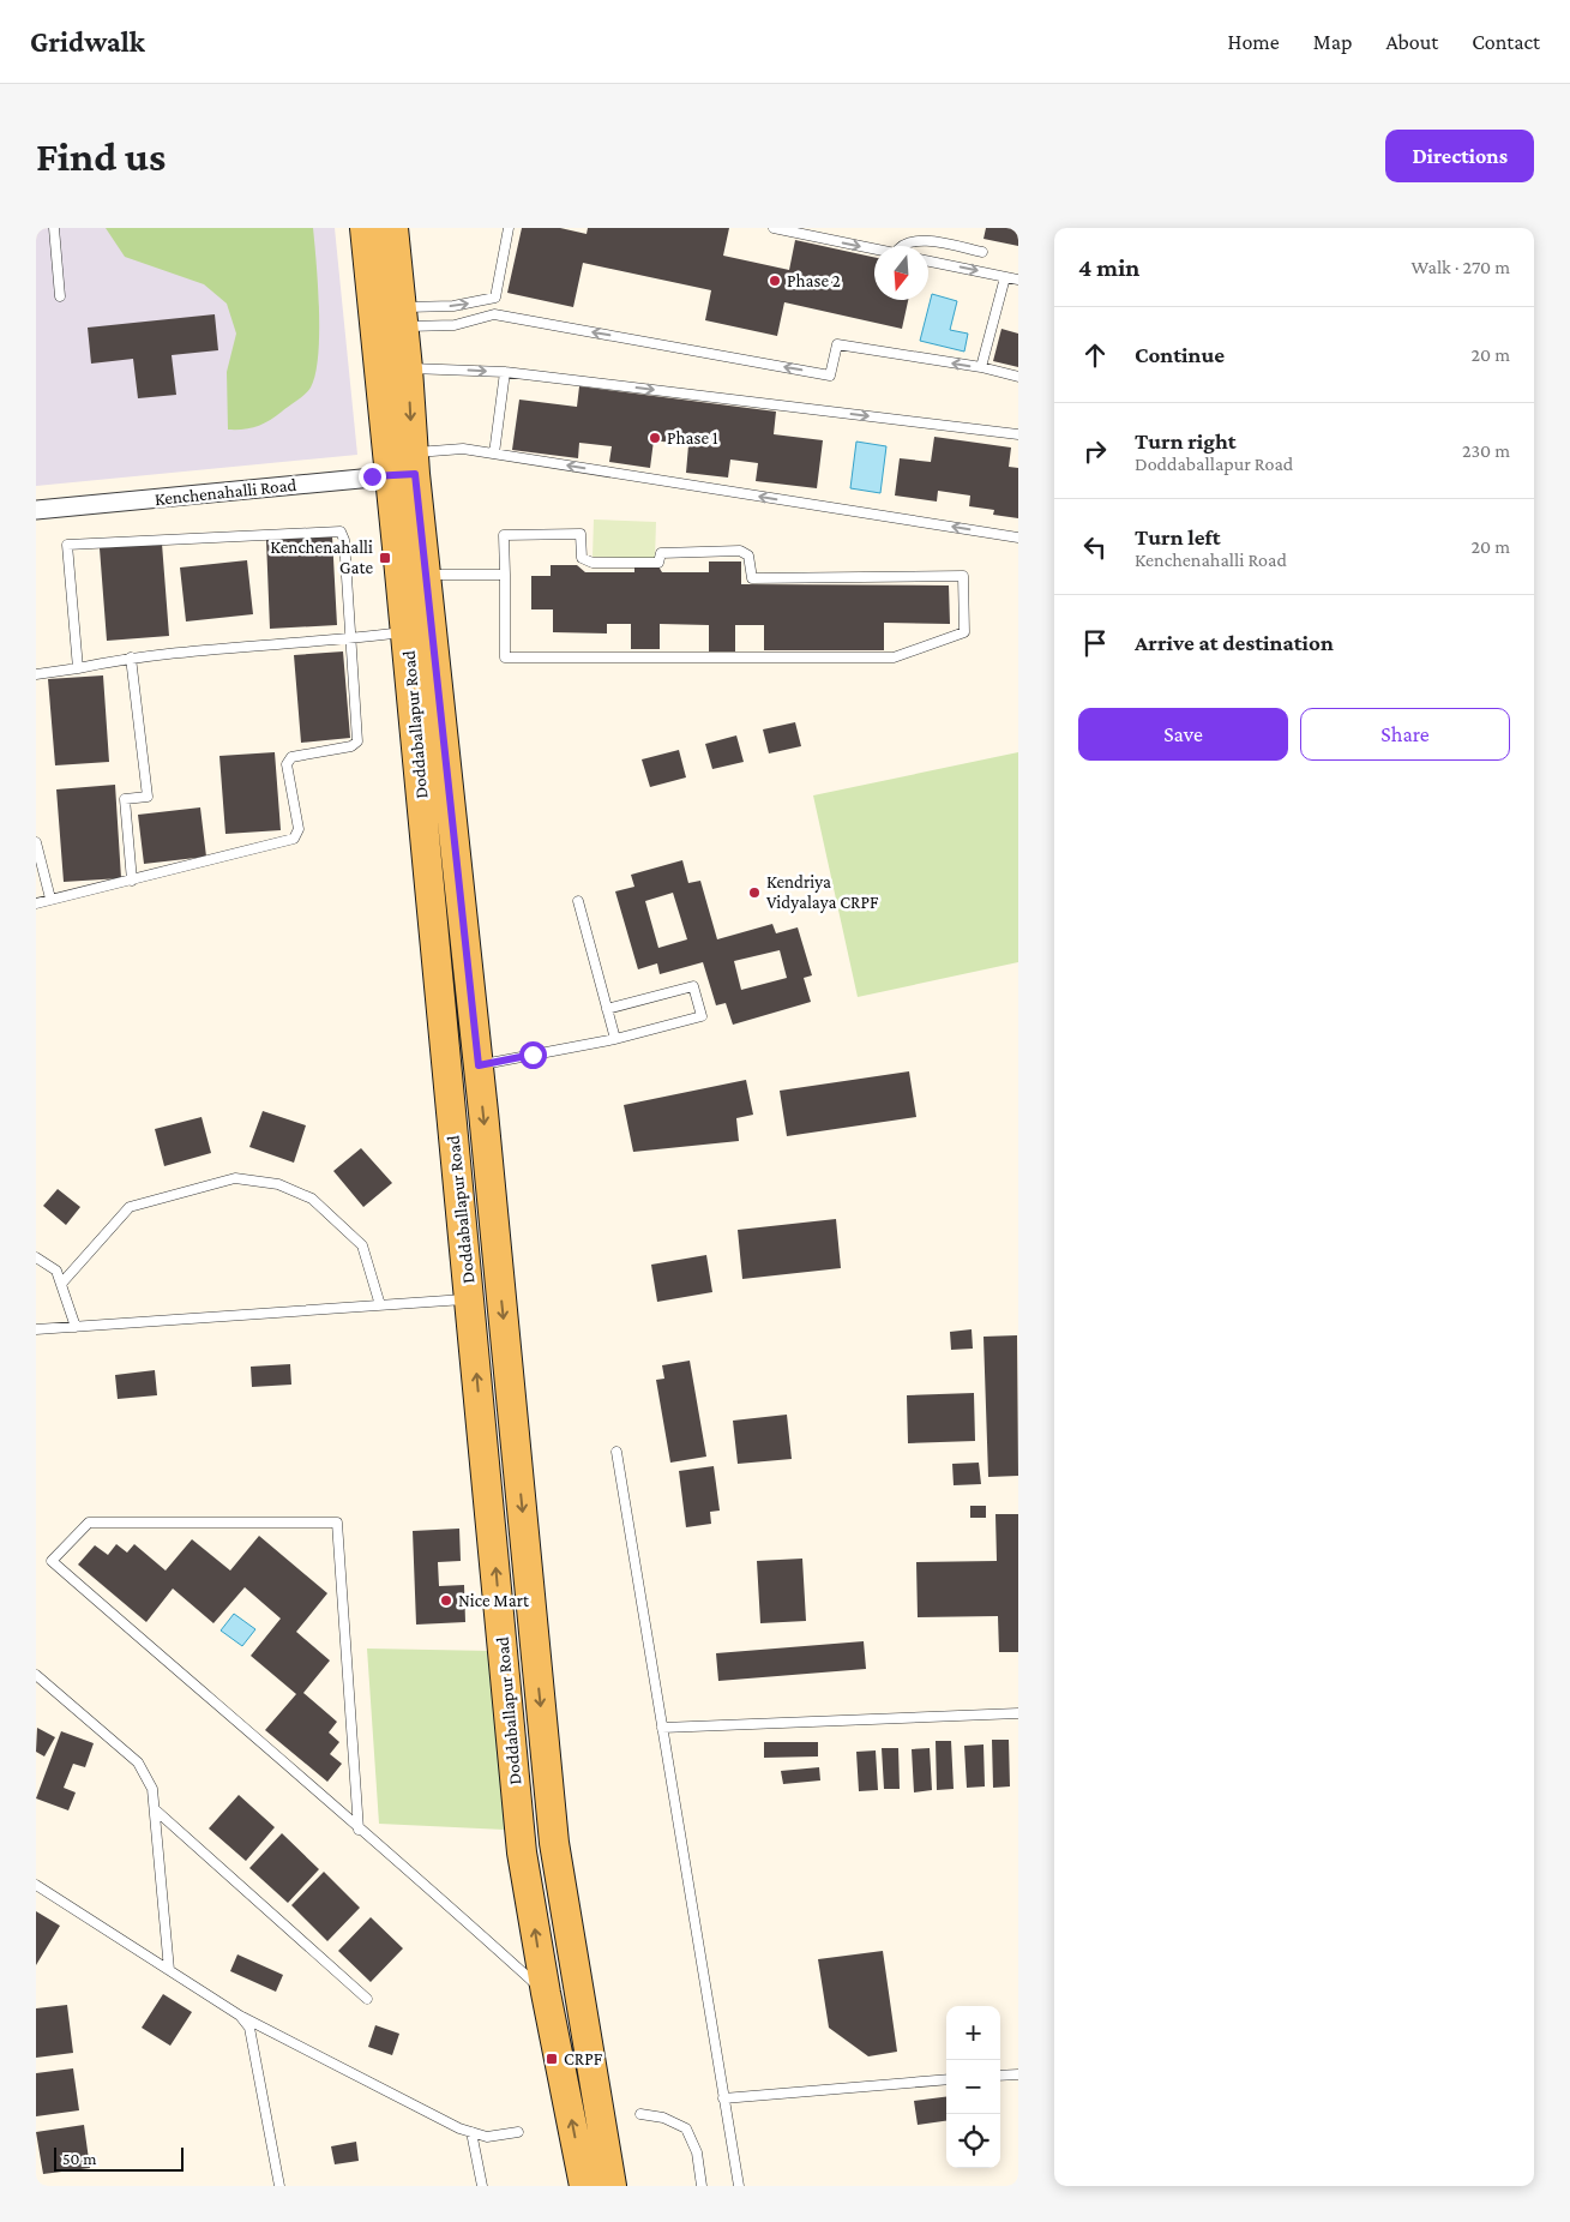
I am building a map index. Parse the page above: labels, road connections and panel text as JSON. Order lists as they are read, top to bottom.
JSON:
{
  "streets": {
    "main road": ["Doddaballapur Road"],
    "street": ["Kenchenahalli Road"]
  },
  "crossings": [
    ["Kenchenahalli Road", "Doddaballapur Road"]
  ],
  "places": {
    "other": [
      "Phase 2",
      "Phase 1",
      "Kendriya Vidyalaya CRPF",
      "Nice Mart"
    ],
    "transit": ["Kenchenahalli Gate", "CRPF"]
  },
  "scale_bar": "50 m",
  "north": "bottom",
  "page": {
    "header": "Gridwalk",
    "nav": [
      "Home",
      "Map",
      "About",
      "Contact"
    ],
    "buttons": [
      "Directions",
      ["Save", "Share"]
    ],
    "title": "Find us",
    "heading": ["4 min", "Walk · 270 m"],
    "list": [
      ["Continue", "20 m"],
      ["Turn right", "Doddaballapur Road", "230 m"],
      ["Turn left", "Kenchenahalli Road", "20 m"],
      "Arrive at destination"
    ],
    "map_buttons": ["+", "−"],
    "scale": "50 m"
  }
}
